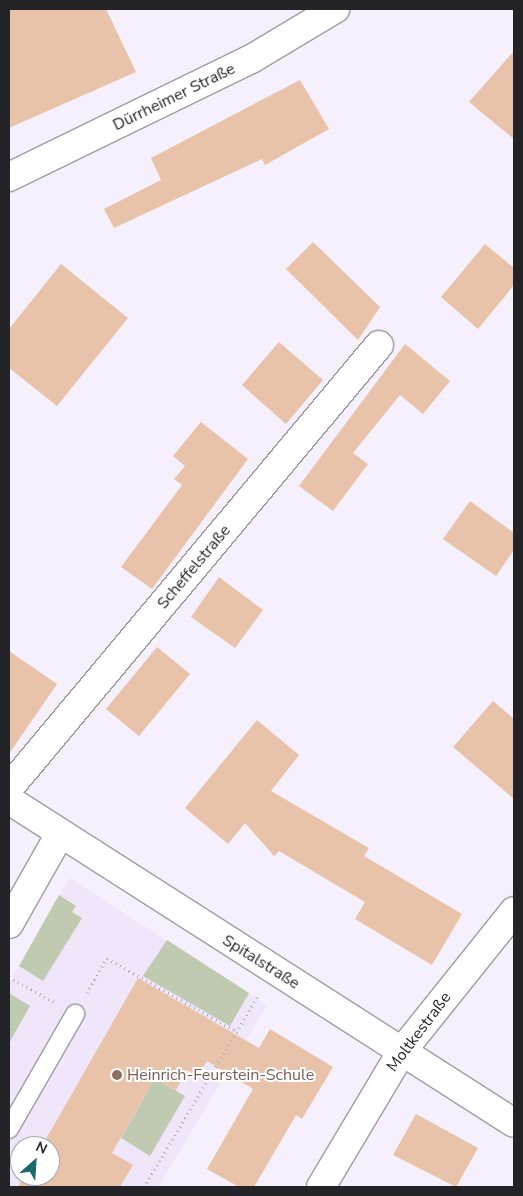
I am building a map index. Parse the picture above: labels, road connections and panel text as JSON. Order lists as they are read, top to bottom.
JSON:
{
  "streets": {
    "street": [
      "Dürrheimer Straße",
      "Scheffelstraße",
      "Spitalstraße",
      "Moltkestraße"
    ]
  },
  "crossings": [
    ["Spitalstraße", "Moltkestraße"]
  ],
  "places": ["Heinrich-Feurstein-Schule"],
  "north": "top right"
}
